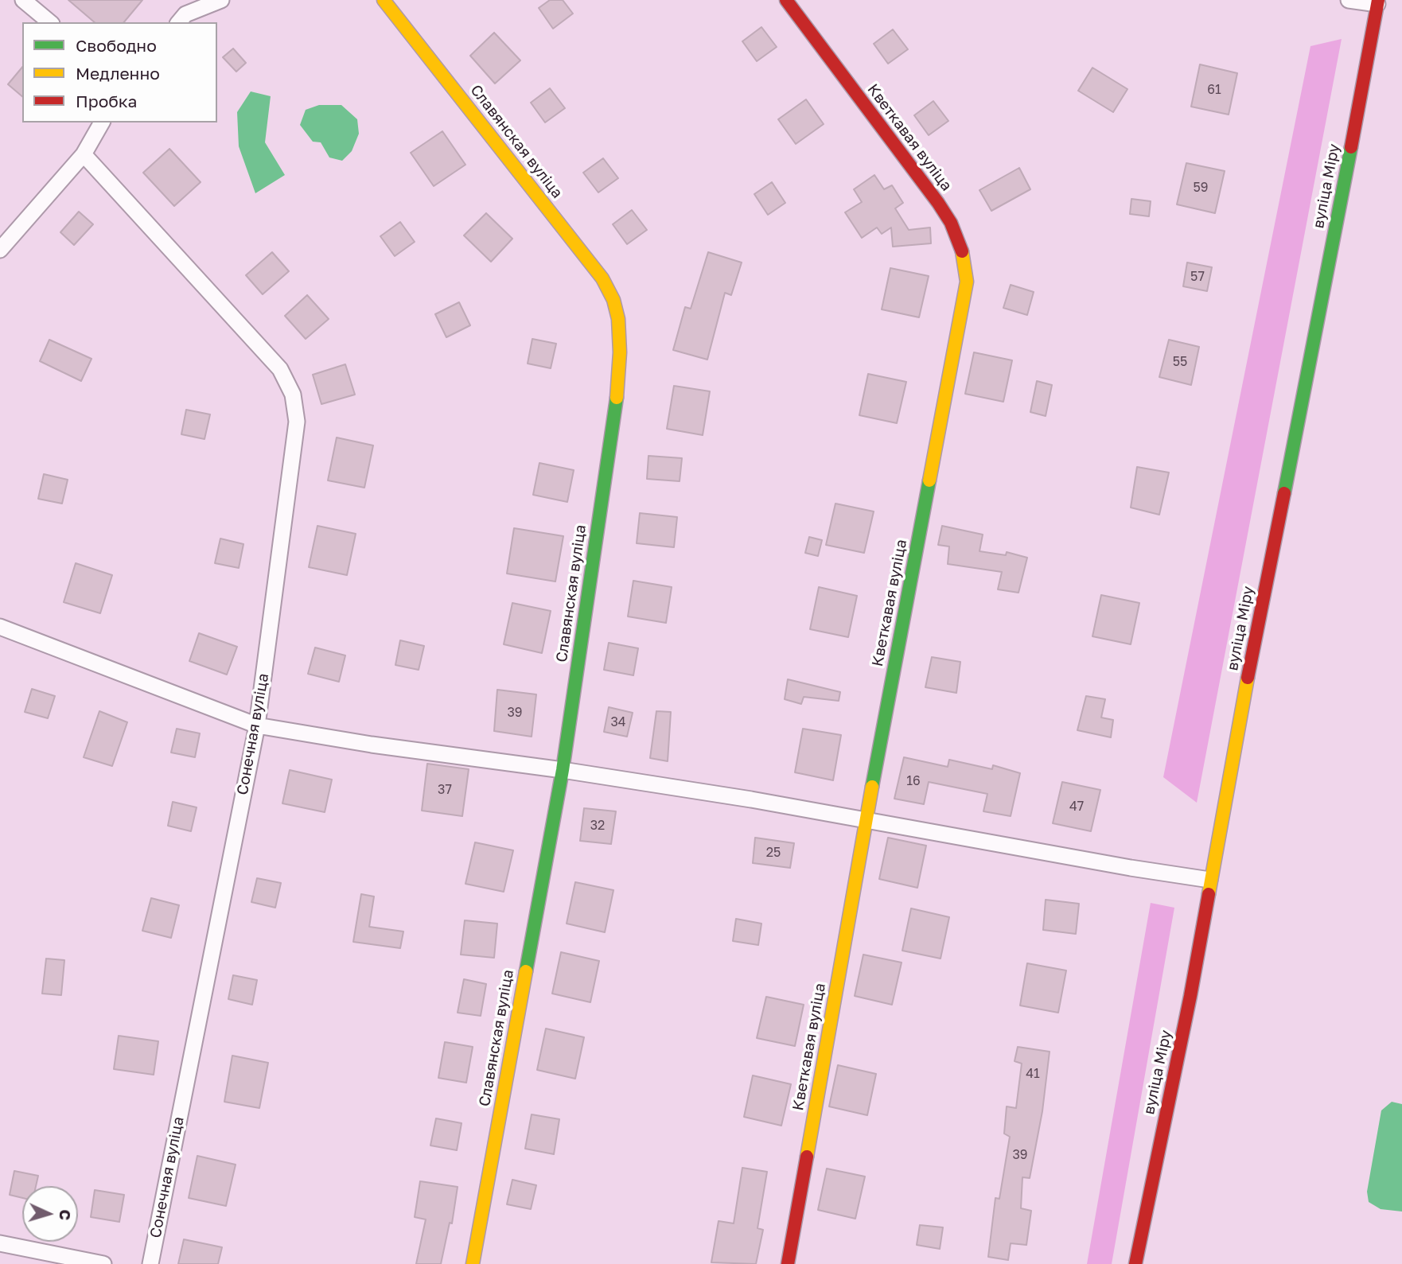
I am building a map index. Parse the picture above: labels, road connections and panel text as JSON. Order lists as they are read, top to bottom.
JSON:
{
  "streets": {
    "street": [
      "Кветкавая вуліца",
      "Славянская вуліца",
      "вуліца Міру",
      "Сонечная вуліца"
    ]
  },
  "house_numbers": [
    "61",
    "59",
    "57",
    "55",
    "39",
    "34",
    "16",
    "37",
    "47",
    "32",
    "25",
    "41",
    "39"
  ],
  "legend": ["Свободно", "Медленно", "Пробка"],
  "north": "right"
}
